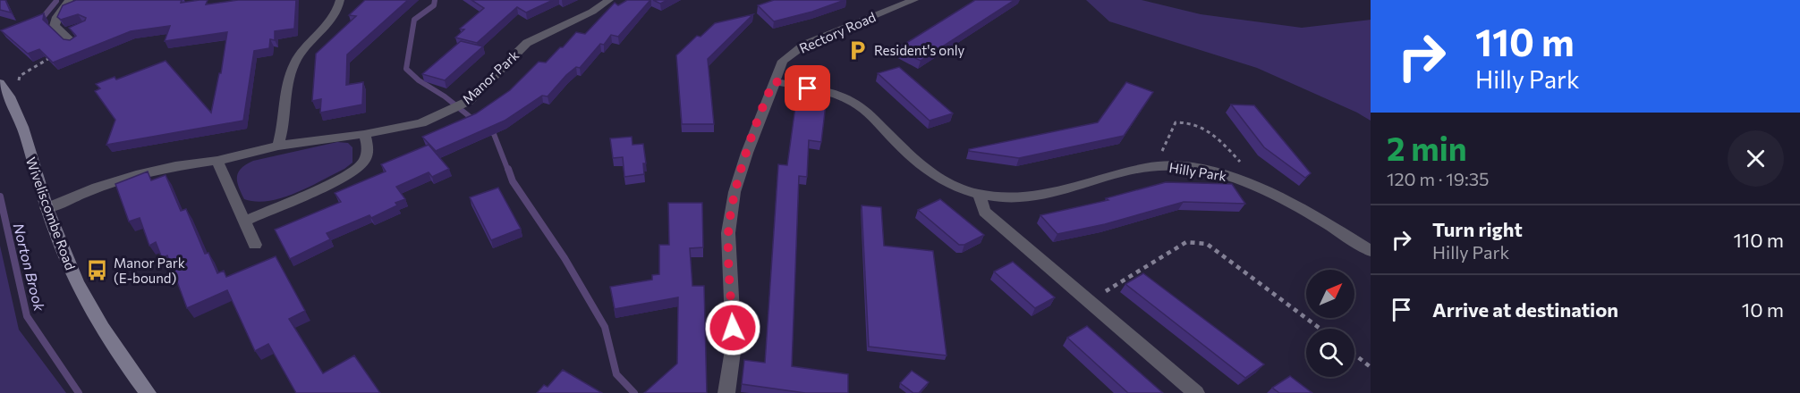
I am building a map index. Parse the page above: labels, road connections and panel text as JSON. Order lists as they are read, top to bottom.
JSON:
{
  "streets": {
    "main road": ["Wiveliscombe Road"],
    "street": ["Rectory Road", "Manor Park", "Hilly Park"]
  },
  "crossings": [
    ["Rectory Road", "Hilly Park"],
    ["Manor Park", "Wiveliscombe Road"]
  ],
  "water": ["Norton Brook"],
  "places": {
    "parking": ["Resident's only"],
    "bus stop": ["Manor Park (E-bound)"]
  },
  "north": "top right",
  "page": {
    "turn": ["110 m", "Hilly Park"],
    "heading": ["2 min", "120 m · 19:35"],
    "list": [
      {
        "name": "Turn right",
        "note": "Hilly Park",
        "value": "110 m"
      },
      {
        "name": "Arrive at destination",
        "value": "10 m"
      }
    ]
  }
}
